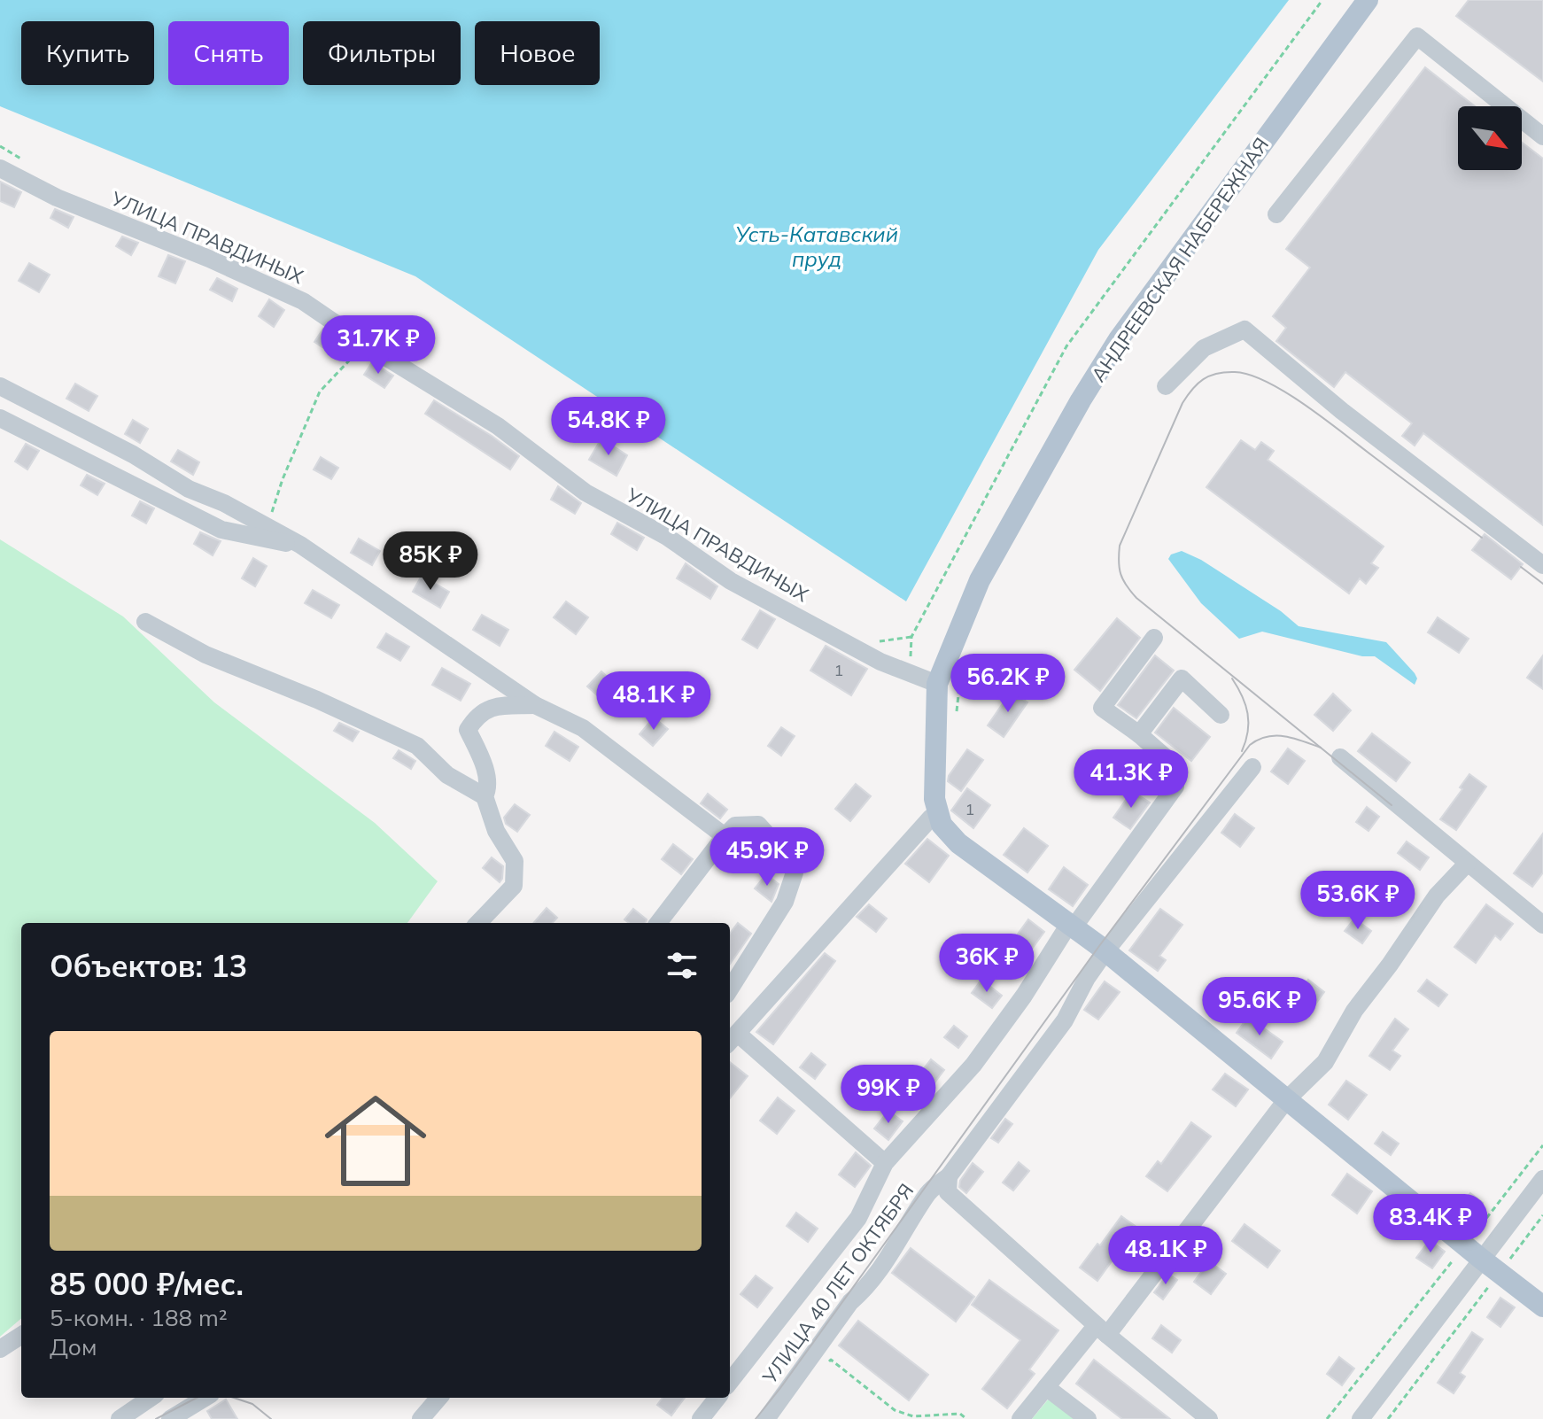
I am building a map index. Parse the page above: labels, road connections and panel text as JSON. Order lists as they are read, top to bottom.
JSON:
{
  "streets": {
    "main road": ["АНДРЕЕВСКАЯ НАБЕРЕЖНАЯ"],
    "street": ["УЛИЦА ПРАВДИНЫХ", "УЛИЦА 40 ЛЕТ ОКТЯБРЯ"]
  },
  "crossings": [
    ["УЛИЦА ПРАВДИНЫХ", "АНДРЕЕВСКАЯ НАБЕРЕЖНАЯ"]
  ],
  "water": ["Усть-Катавский пруд"],
  "house_numbers": ["1", "1"],
  "north": "bottom right",
  "page": {
    "chip": [
      "Купить",
      "Снять",
      "Фильтры",
      "Новое"
    ],
    "price": [
      "31.7K ₽",
      "54.8K ₽",
      "85K ₽",
      "56.2K ₽",
      "48.1K ₽",
      "41.3K ₽",
      "45.9K ₽",
      "53.6K ₽",
      "36K ₽",
      "95.6K ₽",
      "99K ₽",
      "83.4K ₽",
      "48.1K ₽"
    ],
    "heading": "Объектов: 13",
    "list": [
      {
        "name": "85 000 ₽/мес.",
        "note": "5-комн. · 188 m² · Дом"
      }
    ]
  }
}
